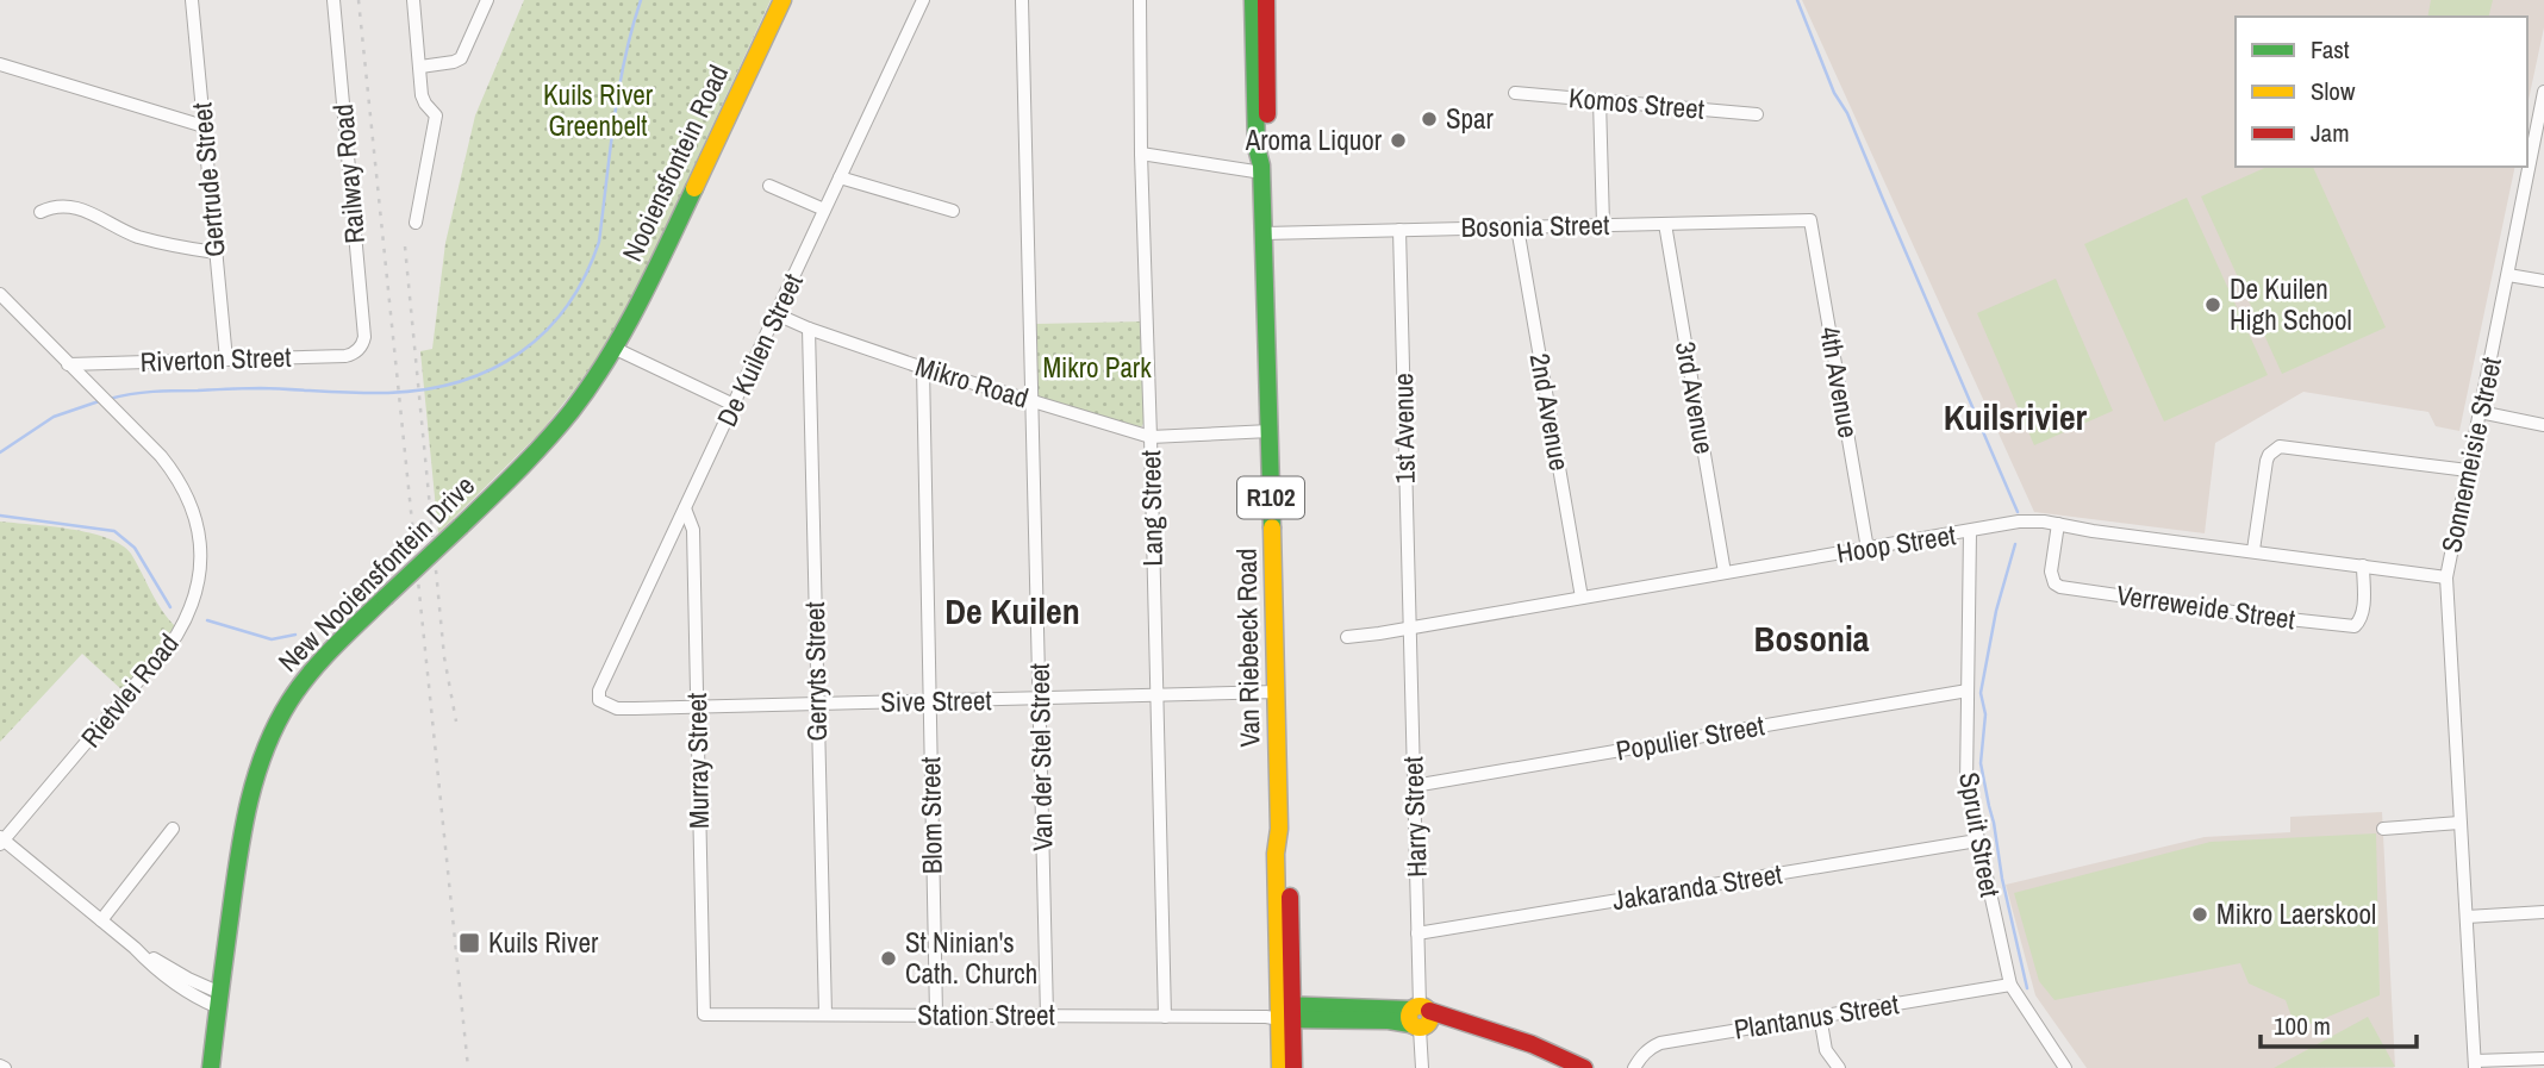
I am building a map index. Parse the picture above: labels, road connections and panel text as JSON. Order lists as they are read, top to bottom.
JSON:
{
  "streets": {
    "street": [
      "Komos Street",
      "Nooiensfontein Road",
      "Railway Road",
      "Gertrude Street",
      "Bosonia Street",
      "De Kuilen Street",
      "Riverton Street",
      "Mikro Road",
      "4th Avenue",
      "3rd Avenue",
      "2nd Avenue",
      "1st Avenue",
      "Sonnemeisie Street",
      "R102",
      "Lang Street",
      "Hoop Street",
      "New Nooiensfontein Drive",
      "Verreweide Street",
      "Van Riebeeck Road",
      "Gerryts Street",
      "Rietvlei Road",
      "Sive Street",
      "Populier Street",
      "Van der Stel Street",
      "Murray Street",
      "Blom Street",
      "Harry Street",
      "Spruit Street",
      "Jakaranda Street",
      "Station Street",
      "Plantanus Street"
    ]
  },
  "crossings": [
    ["Nooiensfontein Road", "New Nooiensfontein Drive"],
    ["Railway Road", "Riverton Street"],
    ["Gertrude Street", "Riverton Street"],
    ["Bosonia Street", "4th Avenue"],
    ["Bosonia Street", "3rd Avenue"],
    ["Bosonia Street", "2nd Avenue"],
    ["Bosonia Street", "1st Avenue"],
    ["Bosonia Street", "Van Riebeeck Road"],
    ["De Kuilen Street", "Mikro Road"],
    ["De Kuilen Street", "Sive Street"],
    ["De Kuilen Street", "Murray Street"],
    ["Riverton Street", "Rietvlei Road"],
    ["Mikro Road", "Lang Street"],
    ["Mikro Road", "Van Riebeeck Road"],
    ["Mikro Road", "Gerryts Street"],
    ["Mikro Road", "Van der Stel Street"],
    ["Mikro Road", "Blom Street"],
    ["4th Avenue", "Hoop Street"],
    ["3rd Avenue", "Hoop Street"],
    ["2nd Avenue", "Hoop Street"],
    ["1st Avenue", "Hoop Street"],
    ["1st Avenue", "Harry Street"],
    ["Sonnemeisie Street", "Hoop Street"],
    ["Lang Street", "Sive Street"],
    ["Lang Street", "Station Street"],
    ["Hoop Street", "Verreweide Street"],
    ["Hoop Street", "Harry Street"],
    ["Hoop Street", "Spruit Street"],
    ["Van Riebeeck Road", "Sive Street"],
    ["Van Riebeeck Road", "Station Street"],
    ["Gerryts Street", "Sive Street"],
    ["Gerryts Street", "Station Street"],
    ["Sive Street", "Van der Stel Street"],
    ["Sive Street", "Murray Street"],
    ["Sive Street", "Blom Street"],
    ["Populier Street", "Harry Street"],
    ["Populier Street", "Spruit Street"],
    ["Van der Stel Street", "Station Street"],
    ["Murray Street", "Station Street"],
    ["Blom Street", "Station Street"],
    ["Harry Street", "Jakaranda Street"],
    ["Spruit Street", "Jakaranda Street"],
    ["Spruit Street", "Plantanus Street"]
  ],
  "districts": ["Kuilsrivier", "De Kuilen", "Bosonia"],
  "parks": ["Kuils River Greenbelt", "Mikro Park"],
  "places": {
    "other": [
      "Spar",
      "Aroma Liquor",
      "De Kuilen High School",
      "Mikro Laerskool",
      "St Ninian's Cath. Church"
    ],
    "transit": ["Kuils River"]
  },
  "legend": ["Fast", "Slow", "Jam"],
  "scale_bar": "100 m"
}
